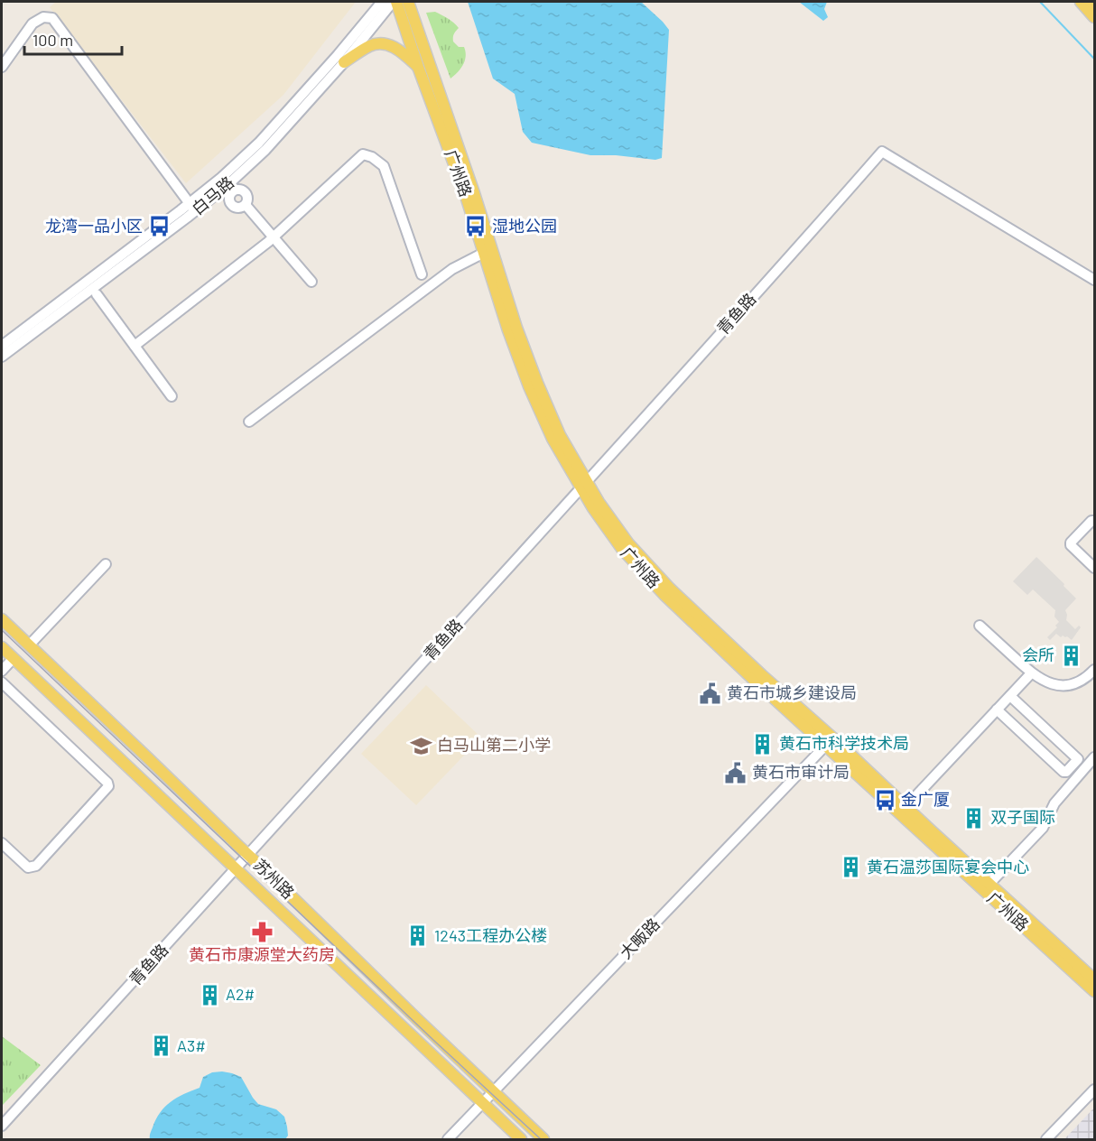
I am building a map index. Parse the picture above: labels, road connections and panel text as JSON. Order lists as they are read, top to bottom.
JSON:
{
  "streets": {
    "main road": ["广州路", "苏州路"],
    "street": ["白马路", "青鱼路", "大畈路"]
  },
  "crossings": [
    ["广州路", "白马路"],
    ["广州路", "青鱼路"],
    ["广州路", "大畈路"],
    ["青鱼路", "苏州路"],
    ["苏州路", "大畈路"]
  ],
  "places": {
    "bus stop": ["龙湾一品小区", "湿地公园", "金广厦"],
    "building": [
      "会所",
      "黄石市科学技术局",
      "双子国际",
      "黄石温莎国际宴会中心",
      "1243工程办公楼",
      "A2#",
      "A3#"
    ],
    "public building": ["黄石市城乡建设局", "黄石市审计局"],
    "school or university": ["白马山第二小学"],
    "pharmacy": ["黄石市康源堂大药房"]
  },
  "scale_bar": "100 m"
}
